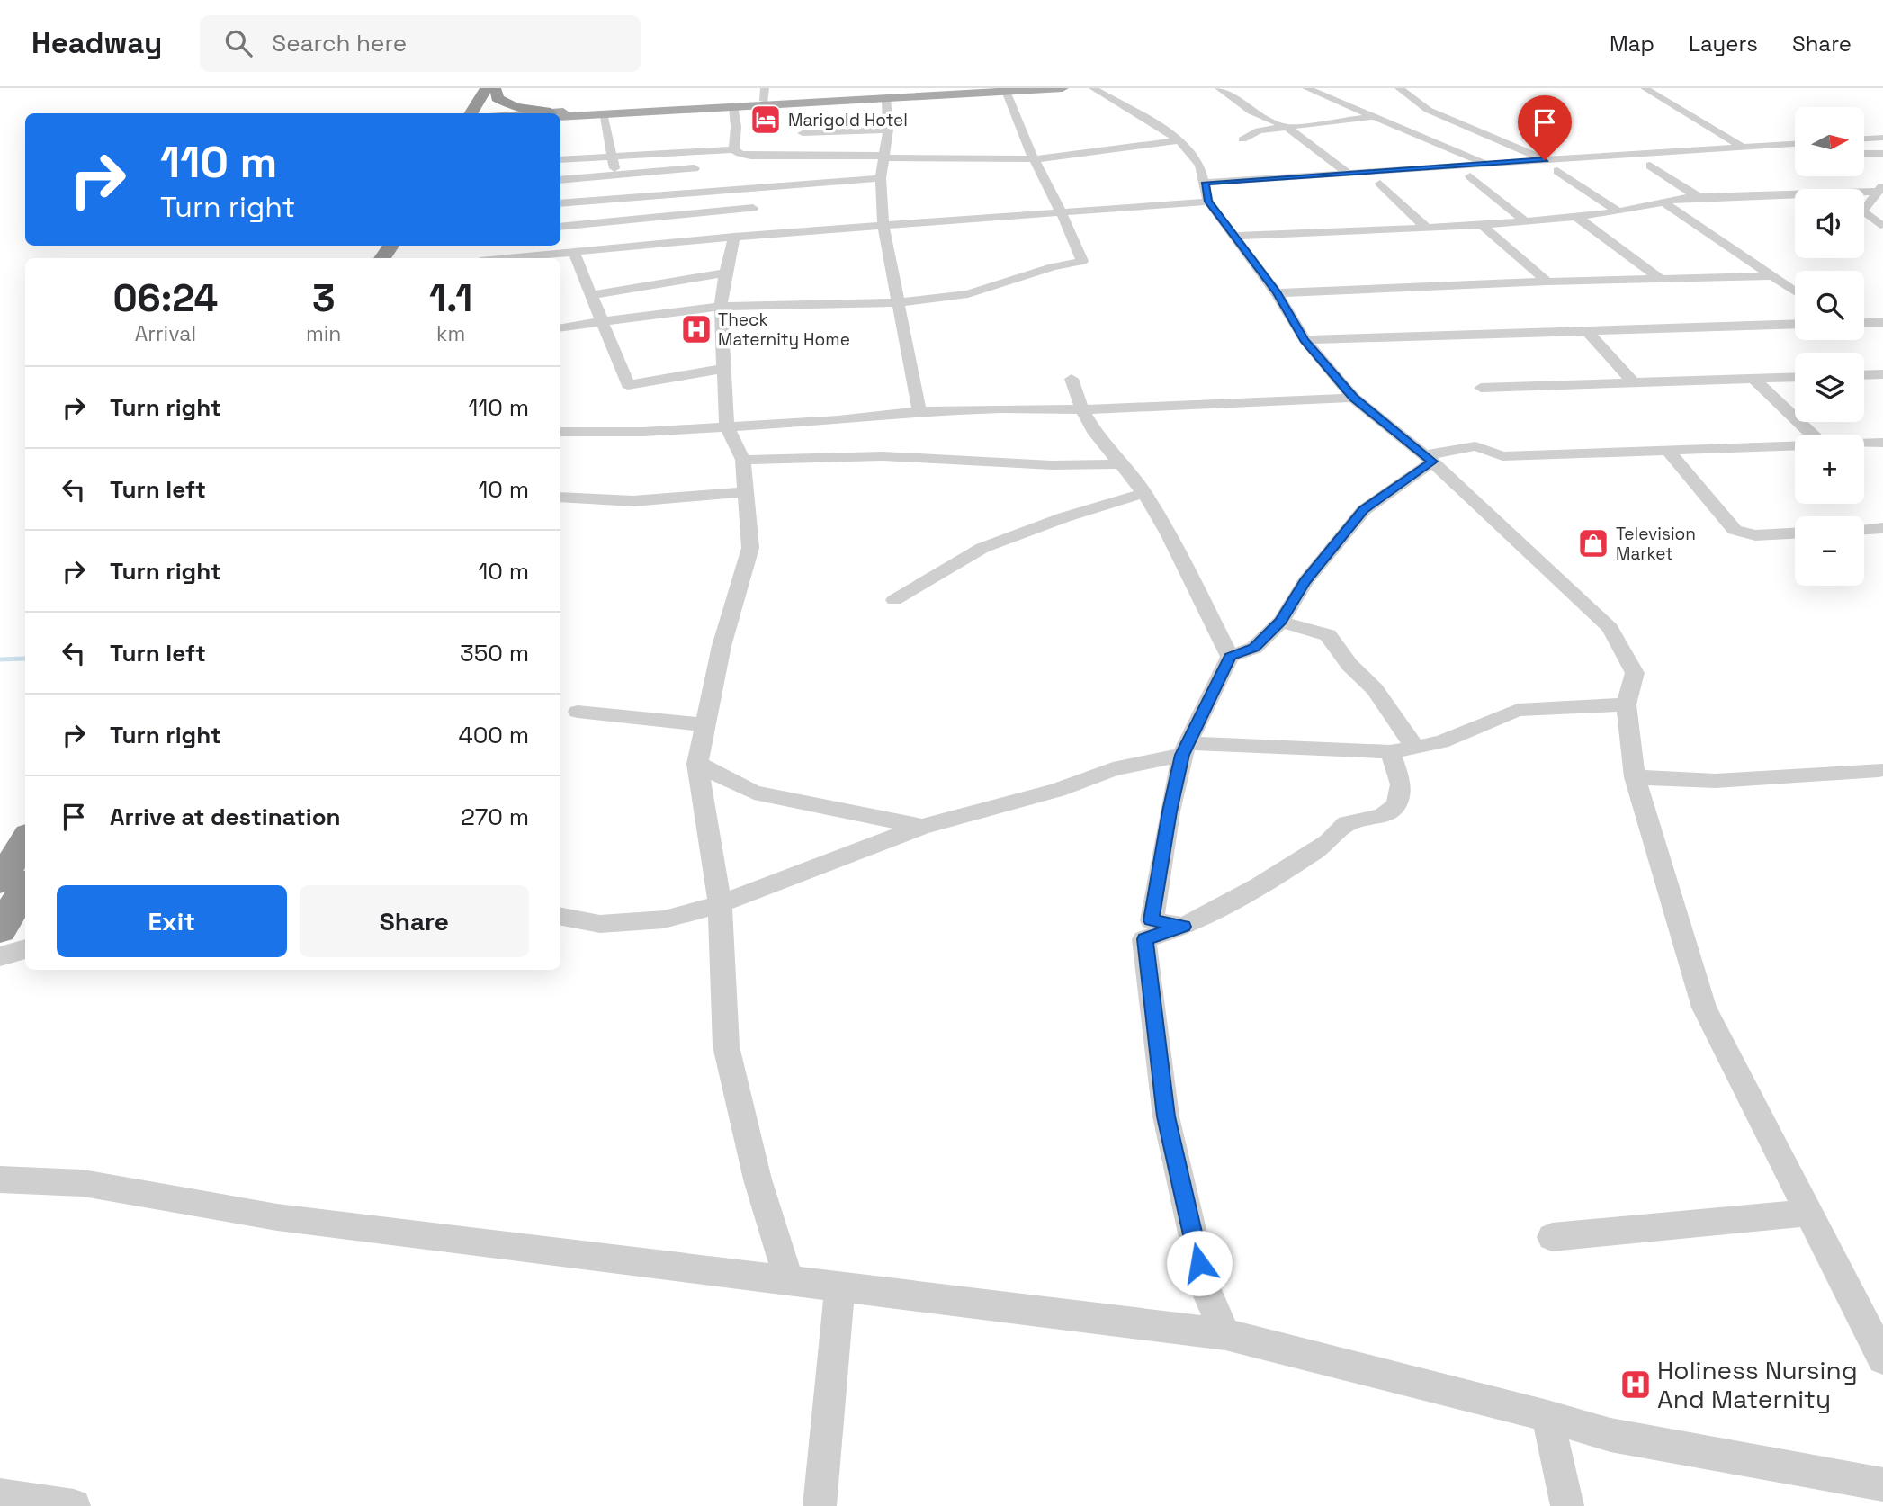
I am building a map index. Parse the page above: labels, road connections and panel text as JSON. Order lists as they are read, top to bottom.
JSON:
{
  "places": {
    "hotel": ["Marigold Hotel"],
    "hospital": ["Theck Maternity Home", "Holiness Nursing And Maternity"],
    "shop": ["Television Market"]
  },
  "north": "right",
  "page": {
    "header": "Headway",
    "search": "Search here",
    "nav": ["Map", "Layers", "Share"],
    "map_buttons": ["+", "−"],
    "turn": ["110 m", "Turn right"],
    "eta": [
      "06:24",
      "Arrival",
      "3",
      "min",
      "1.1",
      "km"
    ],
    "list": [
      {
        "name": "Turn right",
        "value": "110 m"
      },
      {
        "name": "Turn left",
        "value": "10 m"
      },
      {
        "name": "Turn right",
        "value": "10 m"
      },
      {
        "name": "Turn left",
        "value": "350 m"
      },
      {
        "name": "Turn right",
        "value": "400 m"
      },
      {
        "name": "Arrive at destination",
        "value": "270 m"
      }
    ],
    "buttons": ["Exit", "Share"]
  }
}
